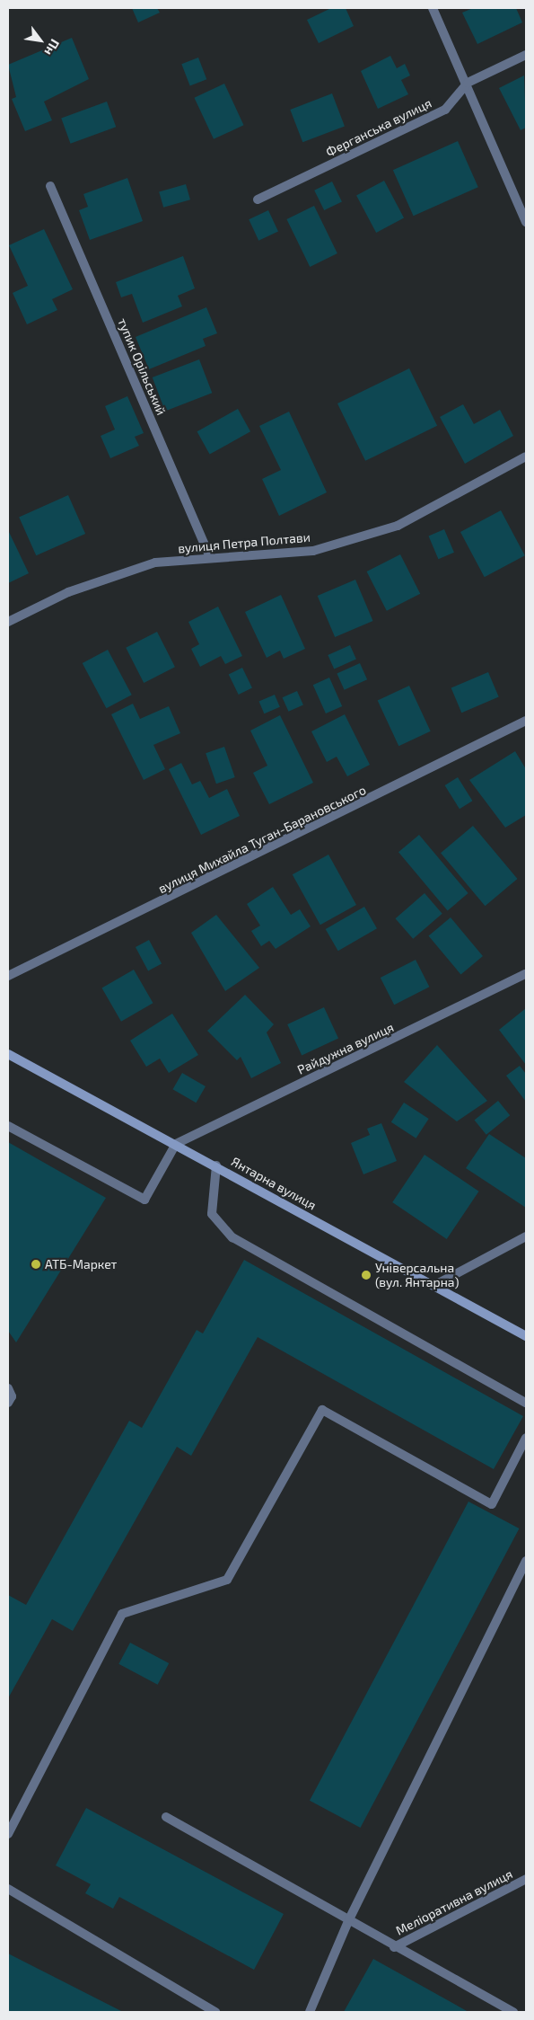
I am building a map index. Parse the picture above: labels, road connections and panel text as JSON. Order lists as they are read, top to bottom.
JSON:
{
  "streets": {
    "main road": ["Янтарна вулиця"],
    "street": [
      "Ферганська вулиця",
      "тупик Орільський",
      "вулиця Петра Полтави",
      "вулиця Михайла Туган-Барановського",
      "Райдужна вулиця",
      "Меліоративна вулиця"
    ]
  },
  "crossings": [
    ["тупик Орільський", "вулиця Петра Полтави"],
    ["Райдужна вулиця", "Янтарна вулиця"]
  ],
  "places": ["АТБ-Маркет", "Універсальна (вул. Янтарна)"],
  "north": "bottom right"
}
